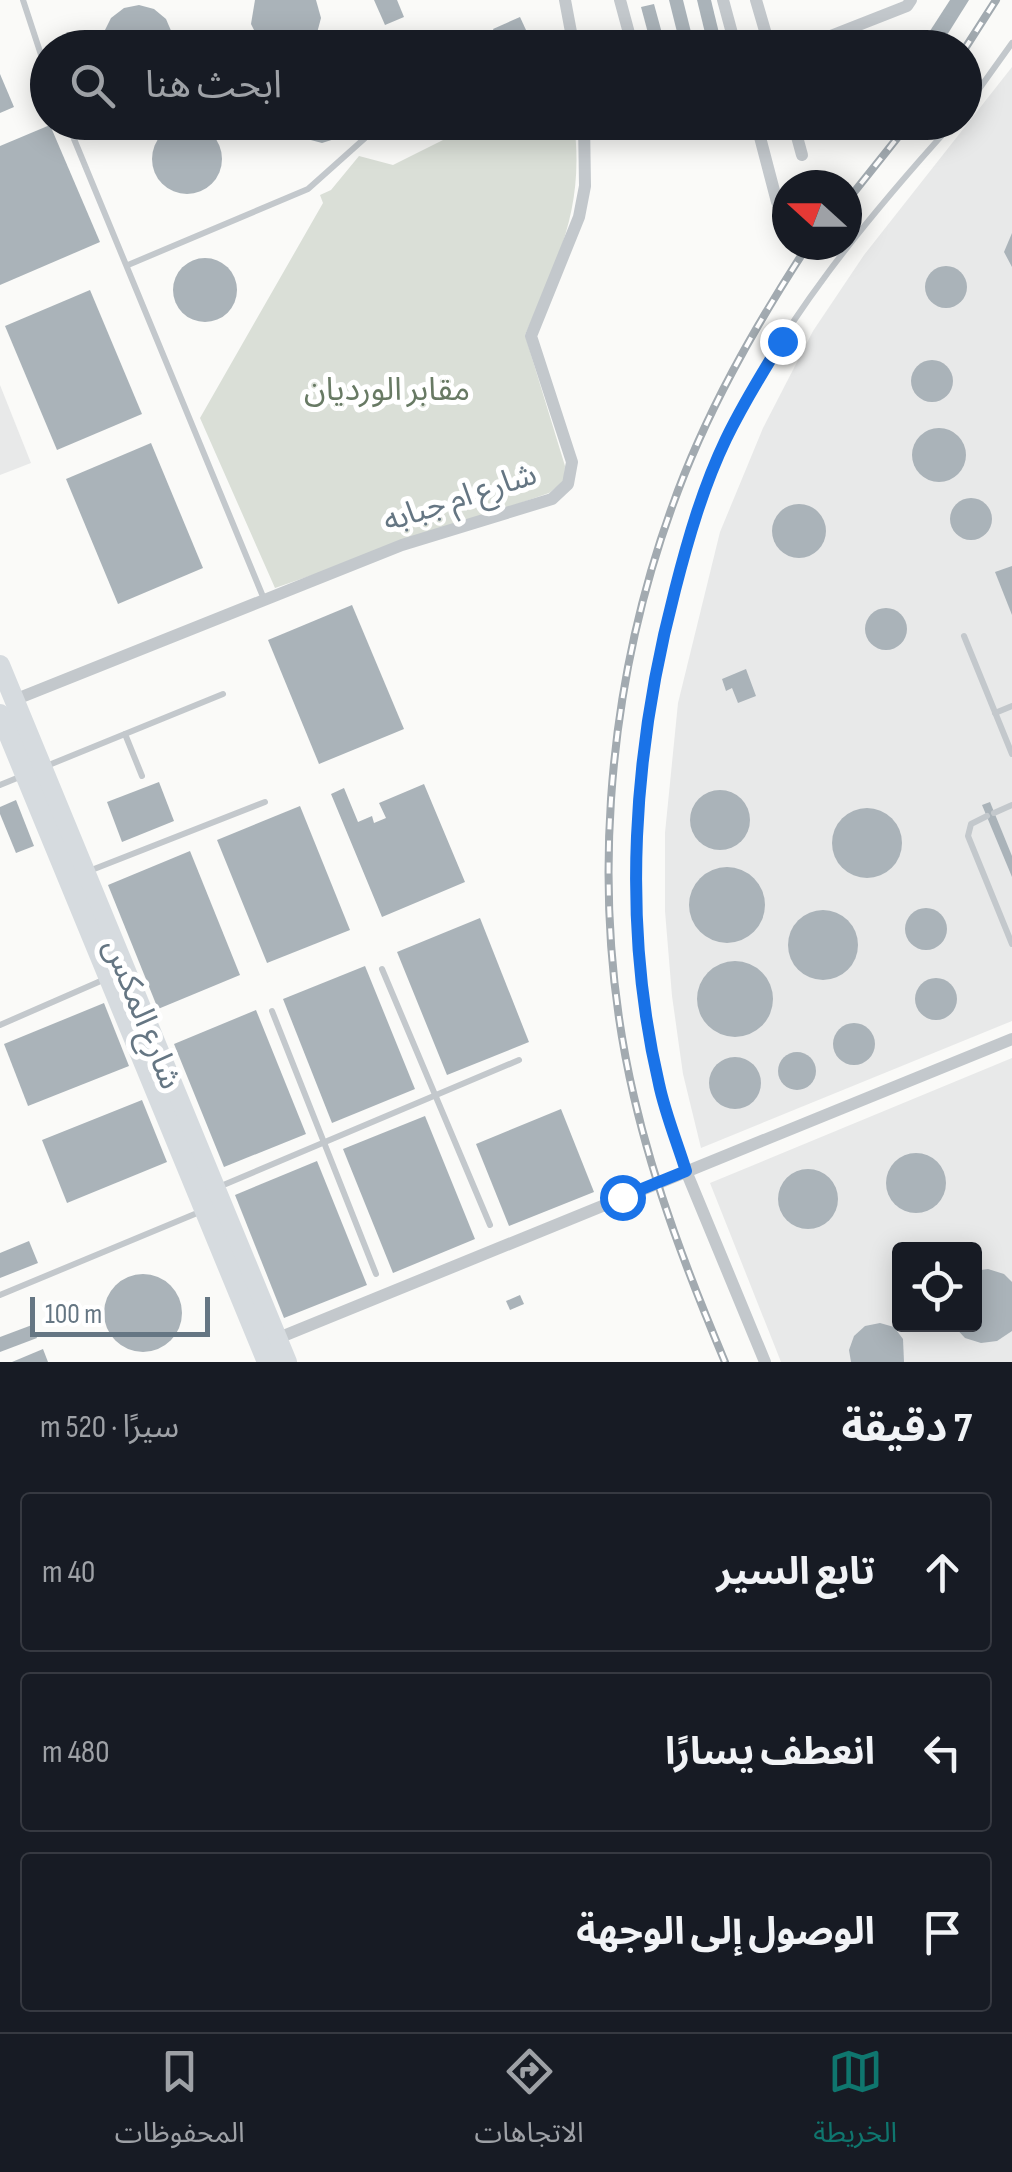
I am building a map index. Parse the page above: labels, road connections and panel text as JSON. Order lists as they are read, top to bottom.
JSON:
{
  "streets": {
    "main road": ["شارع المكس"],
    "street": ["شارع ام جبابه"]
  },
  "crossings": [
    ["شارع ام جبابه", "شارع المكس"]
  ],
  "parks": ["مقابر الورديان"],
  "scale_bar": "100 m",
  "north": "left",
  "page": {
    "search": "ابحث هنا",
    "scale": "100 m",
    "heading": ["7 دقيقة", "سيرًا · 520 m"],
    "list": [
      ["تابع السير", "40 m"],
      ["انعطف يسارًا", "480 m"],
      "الوصول إلى الوجهة"
    ],
    "nav": ["الخريطة", "الاتجاهات", "المحفوظات"]
  }
}
